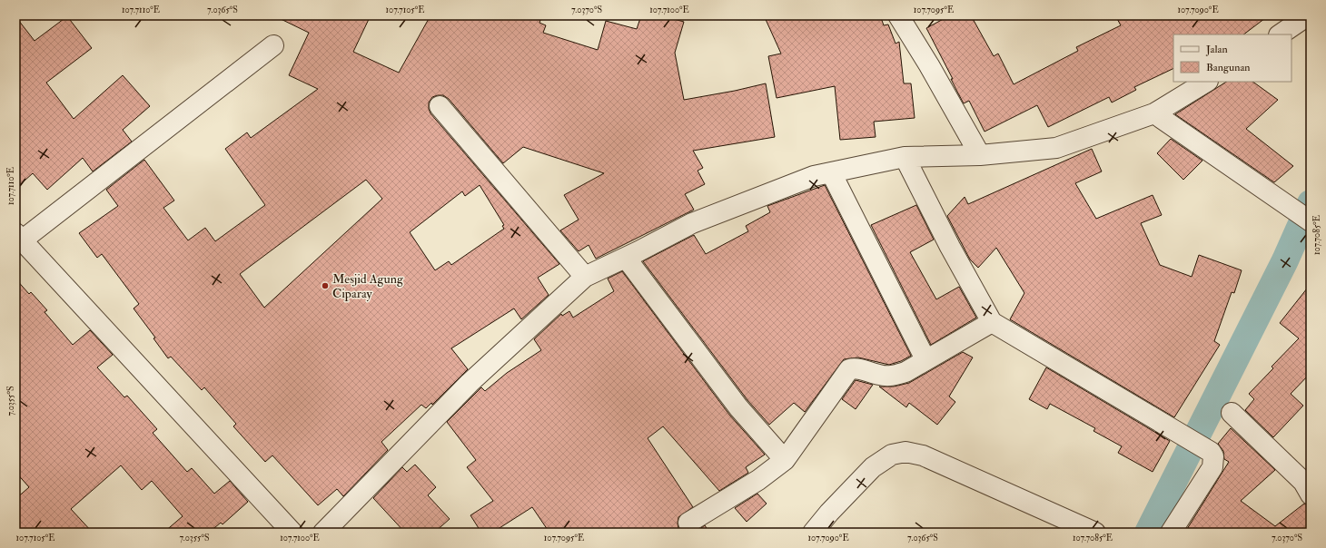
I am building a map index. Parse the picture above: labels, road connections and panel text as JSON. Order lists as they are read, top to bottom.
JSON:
{
  "places": ["Mesjid Agung Ciparay"],
  "legend": ["Jalan", "Bangunan"],
  "coordinates": [
    "107.7110°E",
    "7.0365°S",
    "107.7105°E",
    "7.0370°S",
    "107.7100°E",
    "107.7095°E",
    "107.7090°E",
    "107.7085°E",
    "7.0355°S"
  ]
}
